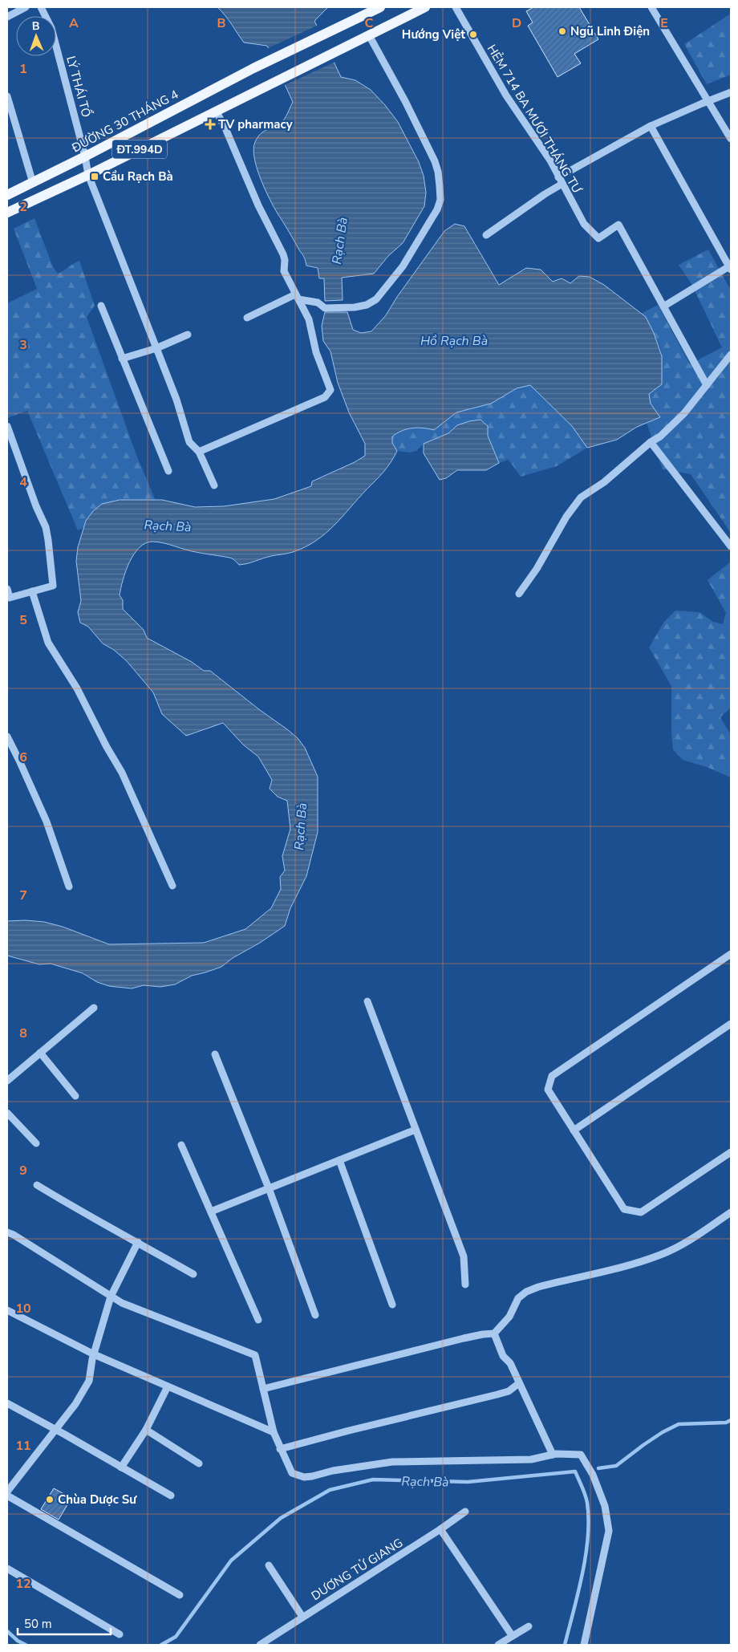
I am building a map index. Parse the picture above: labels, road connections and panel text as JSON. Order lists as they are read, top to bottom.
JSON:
{
  "streets": {
    "main road": ["ĐƯỜNG 30 THÁNG 4", "ĐT.994D"],
    "street": ["LÝ THÁI TỔ", "HẺM 714 BA MƯƠI THÁNG TƯ", "DƯƠNG TỬ GIANG"]
  },
  "crossings": [
    ["LÝ THÁI TỔ", "ĐƯỜNG 30 THÁNG 4"],
    ["LÝ THÁI TỔ", "ĐT.994D"],
    ["ĐƯỜNG 30 THÁNG 4", "ĐT.994D"]
  ],
  "water": ["Rạch Bà", "Hồ Rạch Bà"],
  "places": {
    "other": ["Ngũ Linh Điện", "Hướng Việt", "Chùa Dược Sư"],
    "health": ["TV pharmacy"],
    "transit": ["Cầu Rạch Bà"]
  },
  "scale_bar": "50 m",
  "north": "top",
  "grid": {
    "columns": [
      "A",
      "B",
      "C",
      "D",
      "E"
    ],
    "rows": [
      "1",
      "2",
      "3",
      "4",
      "5",
      "6",
      "7",
      "8",
      "9",
      "10",
      "11",
      "12"
    ]
  }
}
